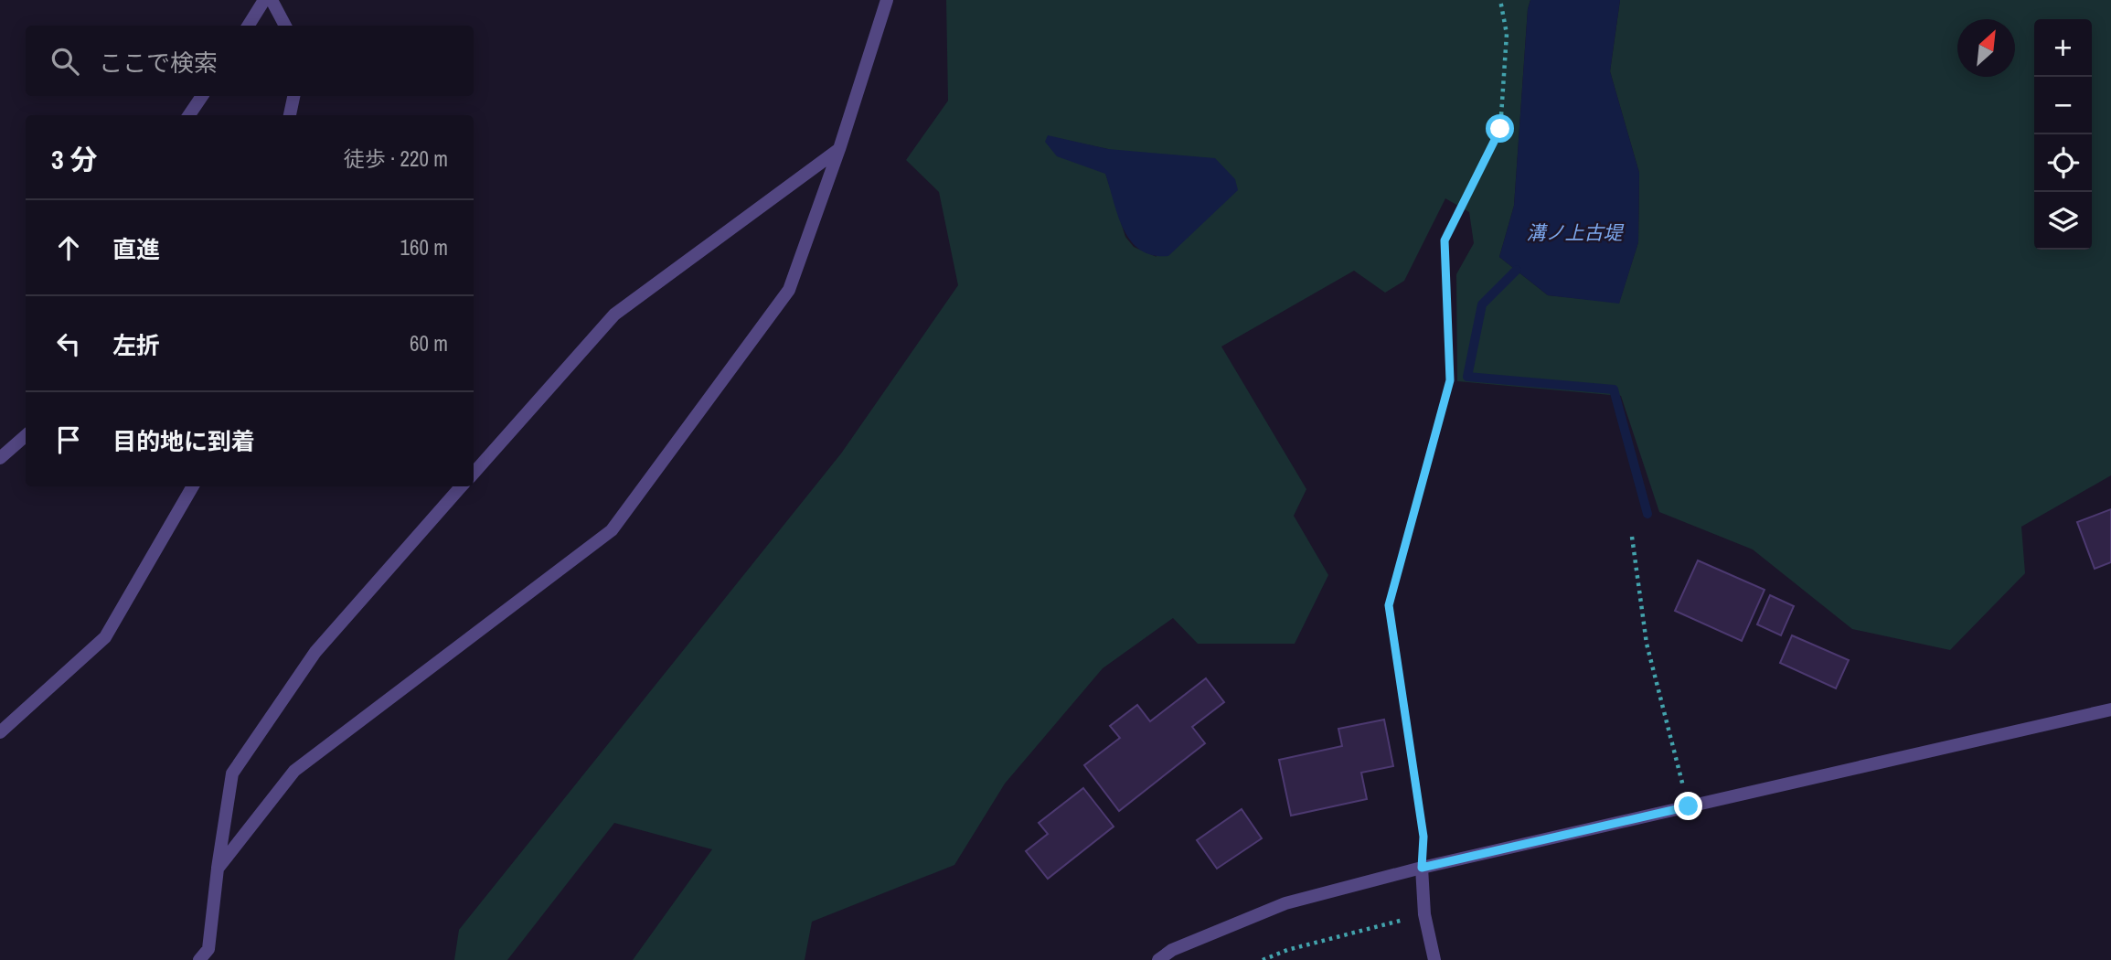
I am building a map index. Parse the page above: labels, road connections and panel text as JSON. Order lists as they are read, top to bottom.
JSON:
{
  "water": ["溝ノ上古堤"],
  "north": "top right",
  "page": {
    "map_buttons": ["+", "−"],
    "search": "ここで検索",
    "heading": ["3 分", "徒歩 · 220 m"],
    "list": [
      ["直進", "160 m"],
      ["左折", "60 m"],
      "目的地に到着"
    ]
  }
}
